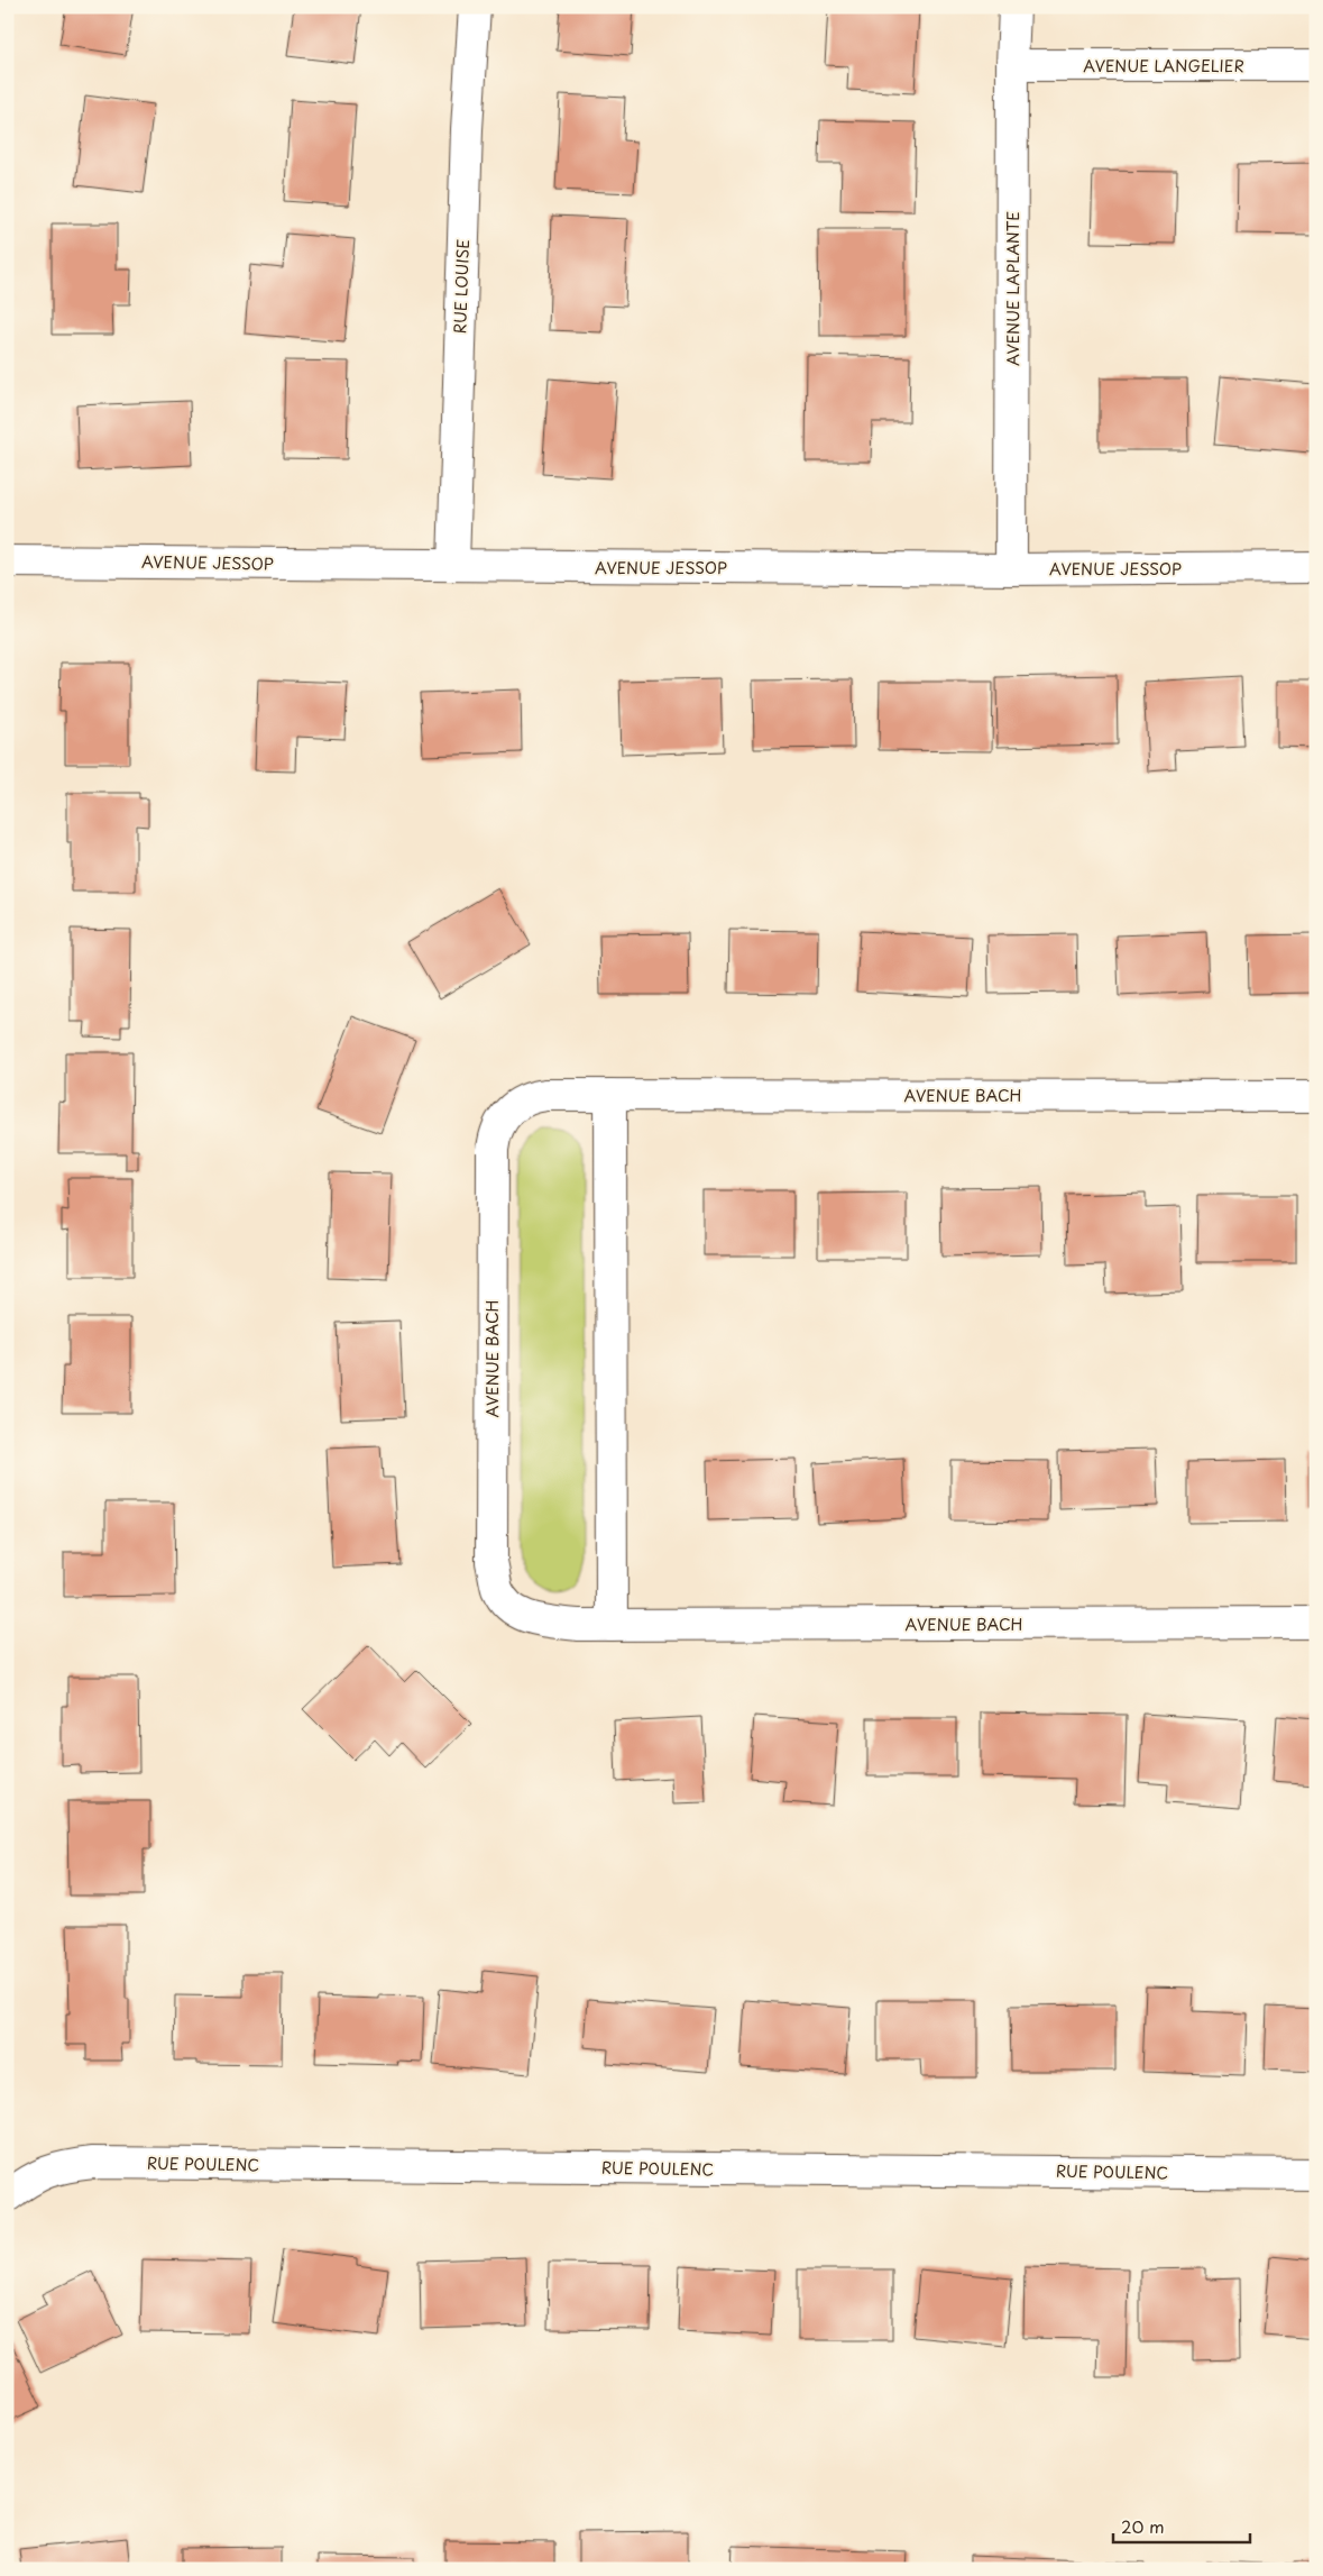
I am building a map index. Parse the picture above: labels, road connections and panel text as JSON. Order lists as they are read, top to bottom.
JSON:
{
  "streets": {
    "street": [
      "AVENUE LANGELIER",
      "RUE LOUISE",
      "AVENUE LAPLANTE",
      "AVENUE JESSOP",
      "AVENUE BACH",
      "RUE POULENC"
    ]
  },
  "crossings": [
    ["AVENUE LANGELIER", "AVENUE LAPLANTE"],
    ["RUE LOUISE", "AVENUE JESSOP"],
    ["AVENUE LAPLANTE", "AVENUE JESSOP"]
  ],
  "scale_bar": "20 m"
}
